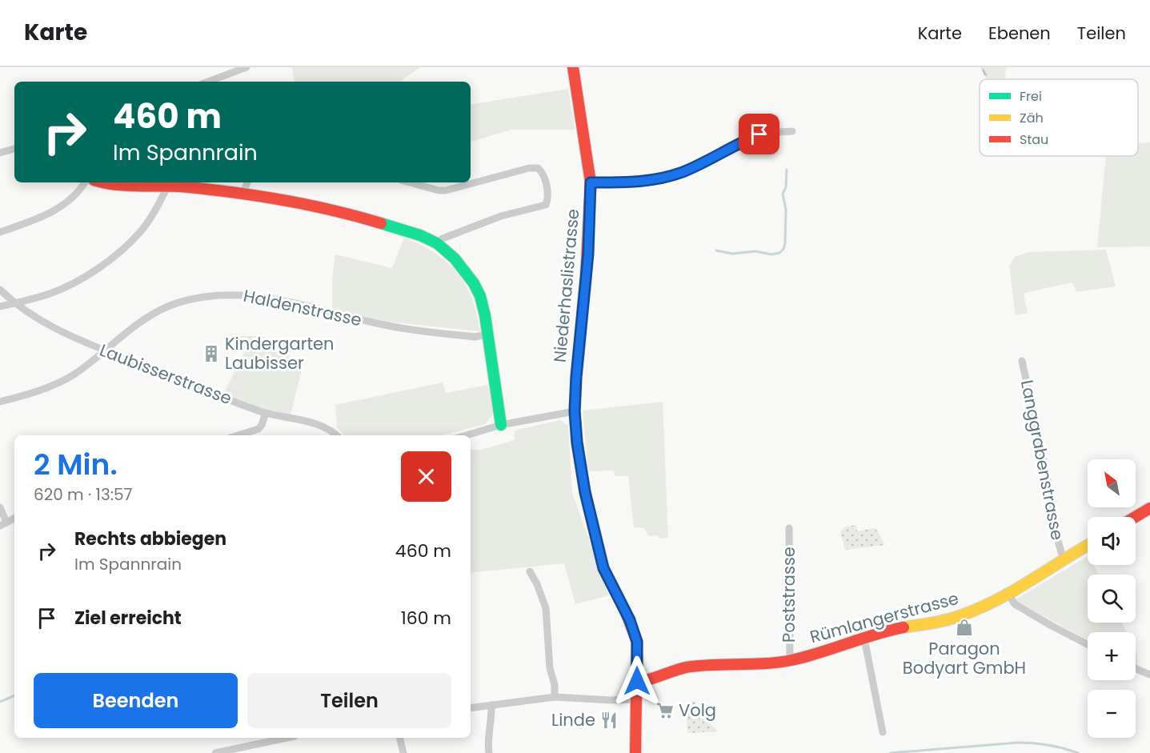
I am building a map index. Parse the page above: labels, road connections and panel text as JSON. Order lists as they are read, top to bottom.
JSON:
{
  "streets": {
    "street": [
      "Niederhaslistrasse",
      "Haldenstrasse",
      "Laubisserstrasse",
      "Langgrabenstrasse",
      "Poststrasse",
      "Rümlangerstrasse"
    ]
  },
  "crossings": [
    ["Niederhaslistrasse", "Rümlangerstrasse"],
    ["Haldenstrasse", "Laubisserstrasse"],
    ["Langgrabenstrasse", "Rümlangerstrasse"],
    ["Poststrasse", "Rümlangerstrasse"]
  ],
  "places": {
    "building": ["Kindergarten Laubisser"],
    "shop": ["Paragon Bodyart GmbH"],
    "supermarket": ["Volg"],
    "restaurant": ["Linde"]
  },
  "legend": ["Frei", "Zäh", "Stau"],
  "north": "top left",
  "page": {
    "header": "Karte",
    "nav": ["Karte", "Ebenen", "Teilen"],
    "turn": ["460 m", "Im Spannrain"],
    "heading": ["2 Min.", "620 m · 13:57"],
    "map_buttons": ["+", "−"],
    "list": [
      {
        "name": "Rechts abbiegen",
        "note": "Im Spannrain",
        "value": "460 m"
      },
      {
        "name": "Ziel erreicht",
        "value": "160 m"
      }
    ],
    "buttons": ["Beenden", "Teilen"]
  }
}
